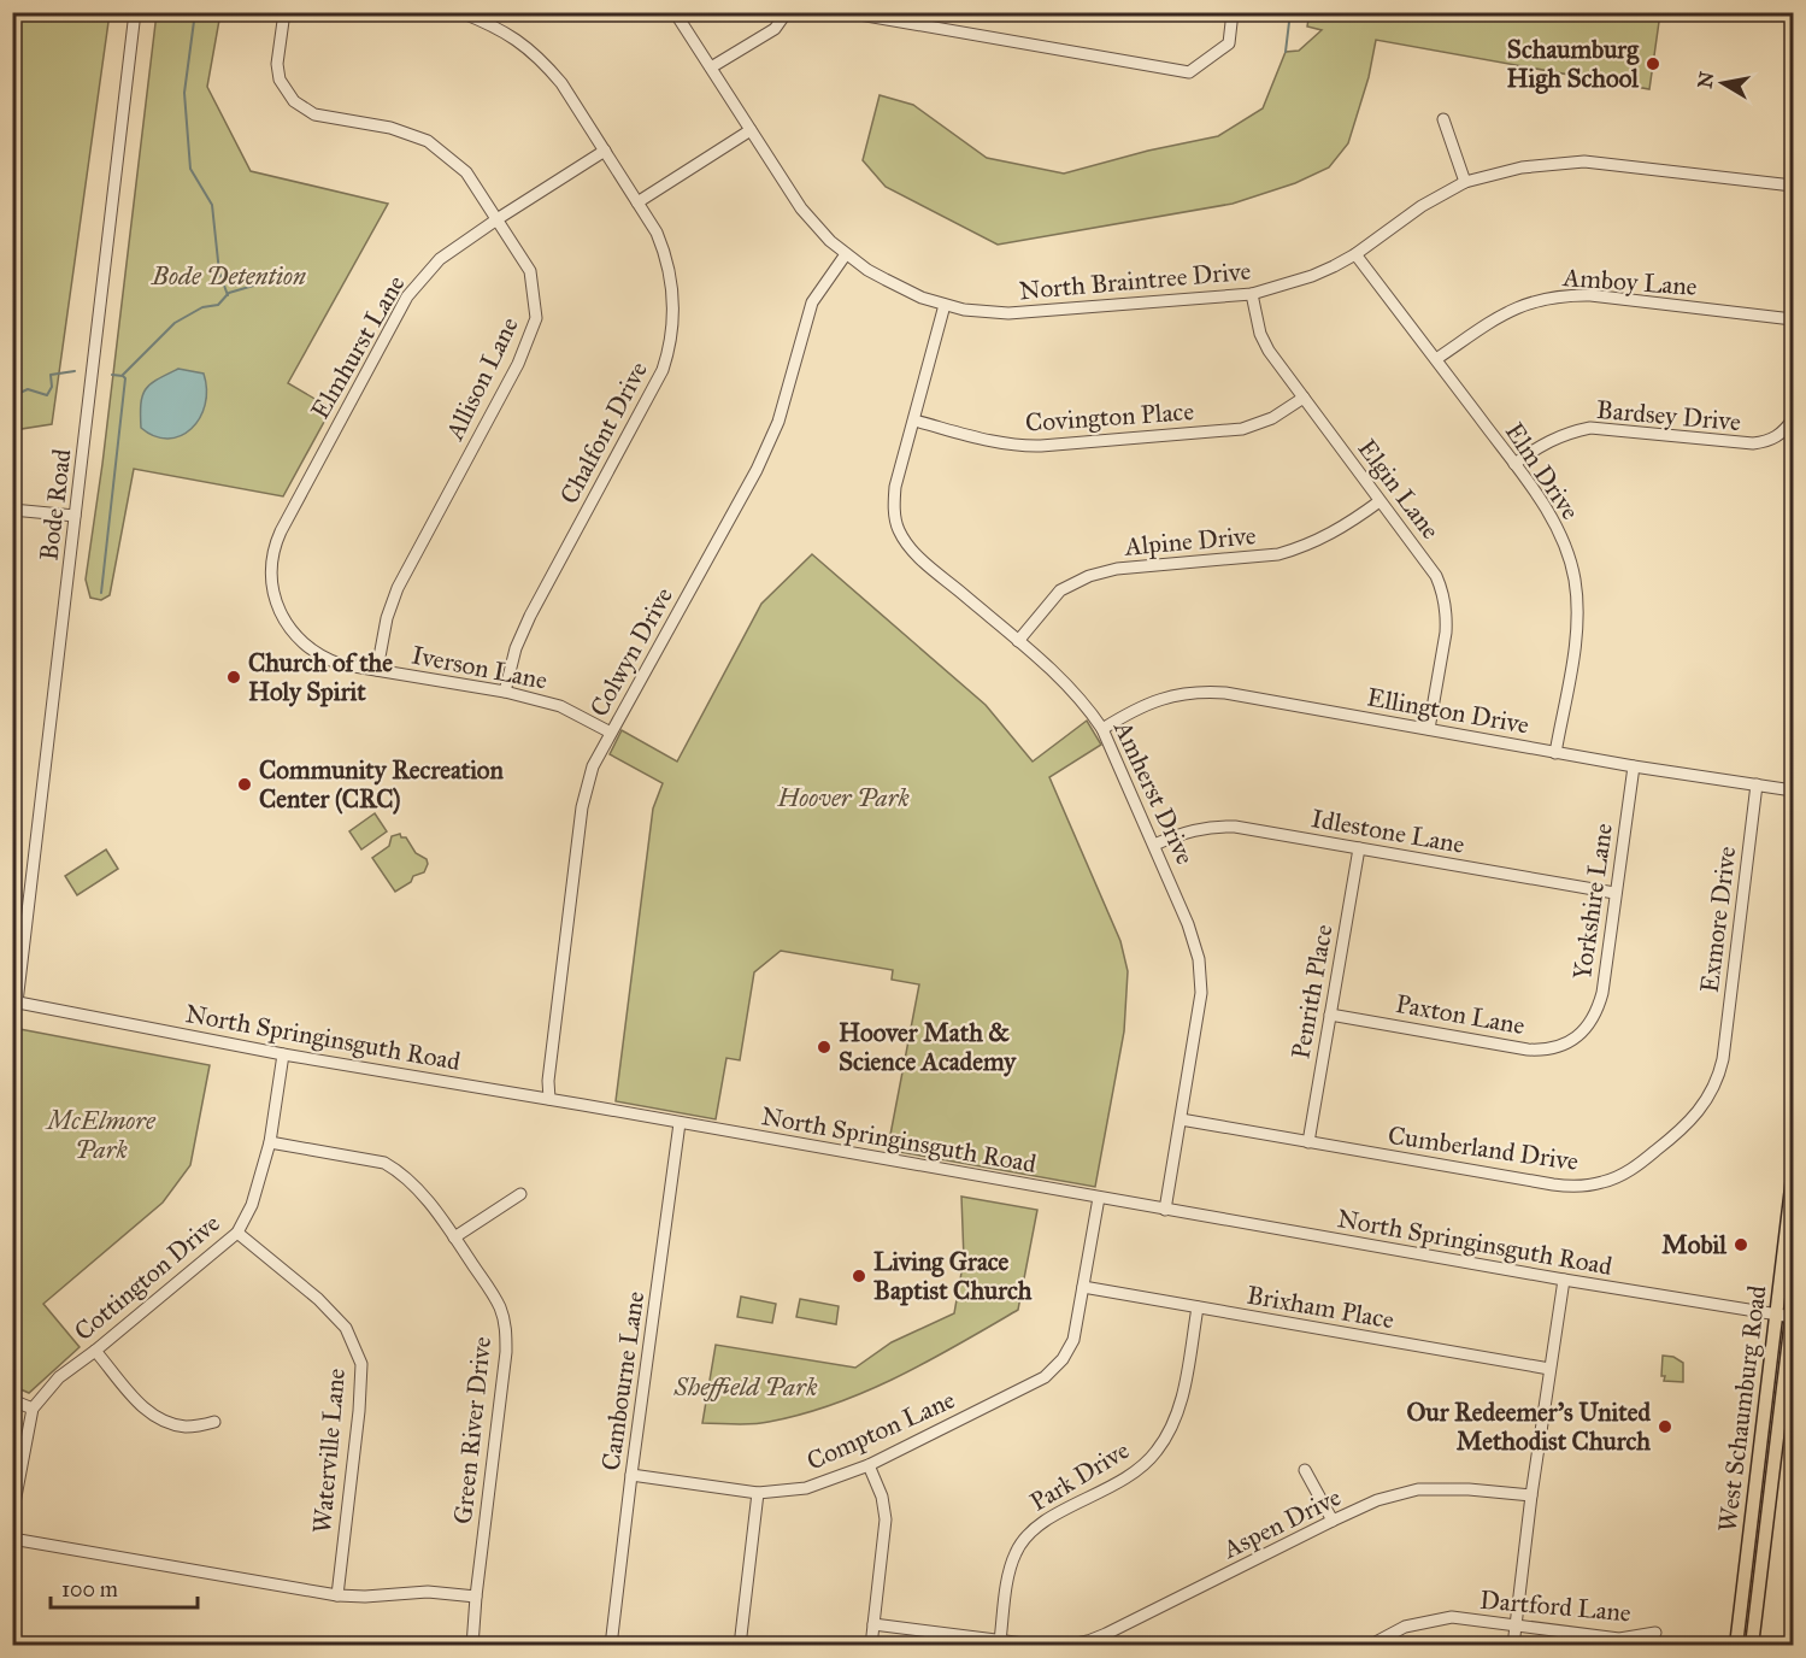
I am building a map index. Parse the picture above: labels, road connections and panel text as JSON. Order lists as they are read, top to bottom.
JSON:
{
  "streets": {
    "main road": ["West Schaumburg Road"],
    "street": [
      "North Braintree Drive",
      "Amboy Lane",
      "Elmhurst Lane",
      "Allison Lane",
      "Bardsey Drive",
      "Covington Place",
      "Chalfont Drive",
      "Elm Drive",
      "Elgin Lane",
      "Bode Road",
      "Alpine Drive",
      "Colwyn Drive",
      "Iverson Lane",
      "Ellington Drive",
      "Amherst Drive",
      "Idlestone Lane",
      "Yorkshire Lane",
      "Exmore Drive",
      "Penrith Place",
      "Paxton Lane",
      "North Springinsguth Road",
      "Cumberland Drive",
      "Cottington Drive",
      "Brixham Place",
      "Cambourne Lane",
      "Green River Drive",
      "Compton Lane",
      "Waterville Lane",
      "Park Drive",
      "Aspen Drive",
      "Dartford Lane"
    ]
  },
  "crossings": [
    ["North Braintree Drive", "Elm Drive"],
    ["North Braintree Drive", "Elgin Lane"],
    ["North Braintree Drive", "Colwyn Drive"],
    ["North Braintree Drive", "Amherst Drive"],
    ["Amboy Lane", "Elm Drive"],
    ["Elmhurst Lane", "Allison Lane"],
    ["Elmhurst Lane", "Chalfont Drive"],
    ["Elmhurst Lane", "Iverson Lane"],
    ["Allison Lane", "Iverson Lane"],
    ["Bardsey Drive", "Elm Drive"],
    ["Covington Place", "Elgin Lane"],
    ["Covington Place", "Amherst Drive"],
    ["Chalfont Drive", "Iverson Lane"],
    ["Elm Drive", "Ellington Drive"],
    ["Elgin Lane", "Alpine Drive"],
    ["Elgin Lane", "Ellington Drive"],
    ["Bode Road", "North Springinsguth Road"],
    ["Alpine Drive", "Amherst Drive"],
    ["Colwyn Drive", "Iverson Lane"],
    ["Colwyn Drive", "North Springinsguth Road"],
    ["Ellington Drive", "Amherst Drive"],
    ["Ellington Drive", "Yorkshire Lane"],
    ["Ellington Drive", "Exmore Drive"],
    ["Amherst Drive", "Idlestone Lane"],
    ["Amherst Drive", "North Springinsguth Road"],
    ["Amherst Drive", "Cumberland Drive"],
    ["Idlestone Lane", "Yorkshire Lane"],
    ["Idlestone Lane", "Penrith Place"],
    ["Yorkshire Lane", "Paxton Lane"],
    ["Exmore Drive", "Cumberland Drive"],
    ["Penrith Place", "Paxton Lane"],
    ["Penrith Place", "Cumberland Drive"],
    ["North Springinsguth Road", "Cottington Drive"],
    ["North Springinsguth Road", "Cambourne Lane"],
    ["North Springinsguth Road", "West Schaumburg Road"],
    ["Cottington Drive", "Green River Drive"],
    ["Cottington Drive", "Waterville Lane"],
    ["Brixham Place", "Compton Lane"],
    ["Brixham Place", "Park Drive"],
    ["Cambourne Lane", "Compton Lane"]
  ],
  "parks": [
    "Bode Detention",
    "Hoover Park",
    "McElmore Park",
    "Sheffield Park"
  ],
  "places": [
    "Schaumburg High School",
    "Church of the Holy Spirit",
    "Community Recreation Center (CRC)",
    "Hoover Math & Science Academy",
    "Mobil",
    "Living Grace Baptist Church",
    "Our Redeemer's United Methodist Church"
  ],
  "scale_bar": "100 m",
  "north": "left"
}
